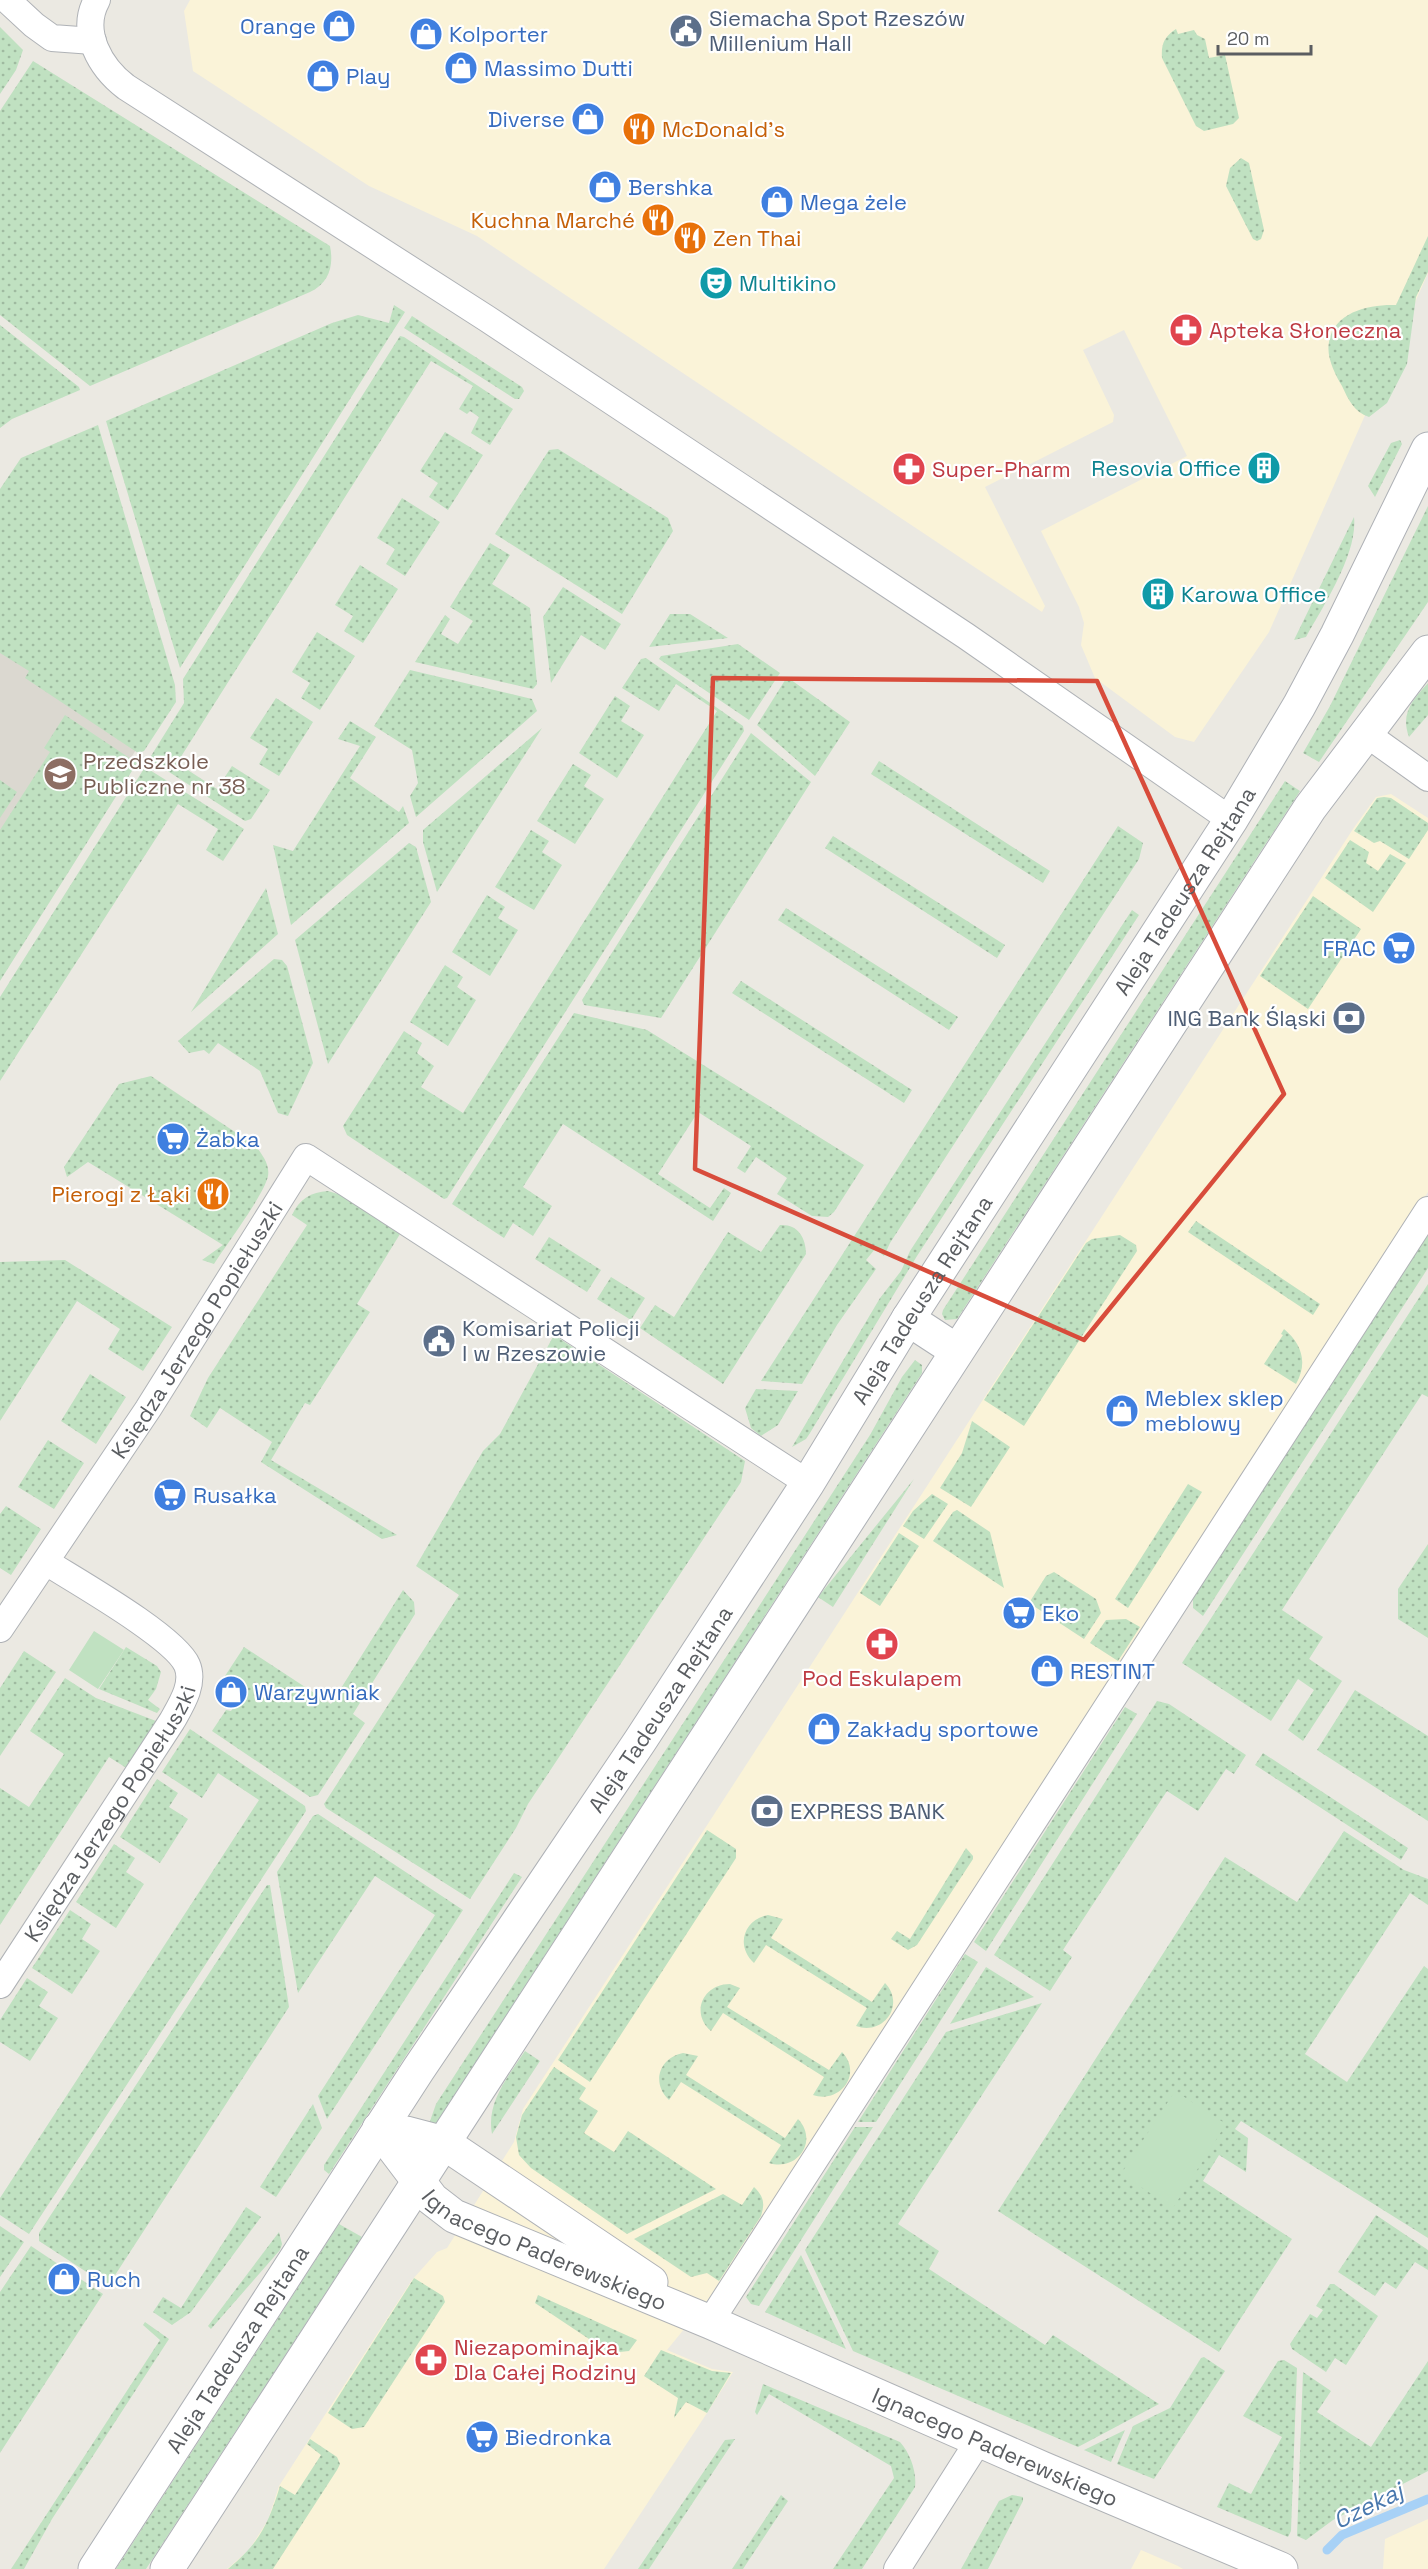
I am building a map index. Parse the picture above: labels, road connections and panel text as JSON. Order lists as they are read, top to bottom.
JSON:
{
  "streets": {
    "main road": ["Aleja Tadeusza Rejtana", "Ignacego Paderewskiego"],
    "street": ["Księdza Jerzego Popiełuszki"]
  },
  "crossings": [
    ["Aleja Tadeusza Rejtana", "Księdza Jerzego Popiełuszki"],
    ["Aleja Tadeusza Rejtana", "Ignacego Paderewskiego"]
  ],
  "water": ["Czekaj"],
  "places": {
    "shop": [
      "Orange",
      "Kolporter",
      "Massimo Dutti",
      "Play",
      "Diverse",
      "Bershka",
      "Mega żele",
      "Meblex sklep meblowy",
      "RESTINT",
      "Warzywniak",
      "Zakłady sportowe",
      "Ruch"
    ],
    "public building": ["Siemacha Spot Rzeszów Millenium Hall", "Komisariat Policji I w Rzeszowie"],
    "restaurant": [
      "McDonald's",
      "Kuchna Marché",
      "Zen Thai",
      "Pierogi z Łąki"
    ],
    "theatre": ["Multikino"],
    "pharmacy": [
      "Apteka Słoneczna",
      "Super-Pharm",
      "Pod Eskulapem",
      "Niezapominajka Dla Całej Rodziny"
    ],
    "building": ["Resovia Office", "Karowa Office"],
    "school or university": ["Przedszkole Publiczne nr 38"],
    "supermarket": [
      "FRAC",
      "Żabka",
      "Rusałka",
      "Eko",
      "Biedronka"
    ],
    "bank": ["ING Bank Śląski", "EXPRESS BANK"]
  },
  "scale_bar": "20 m"
}
